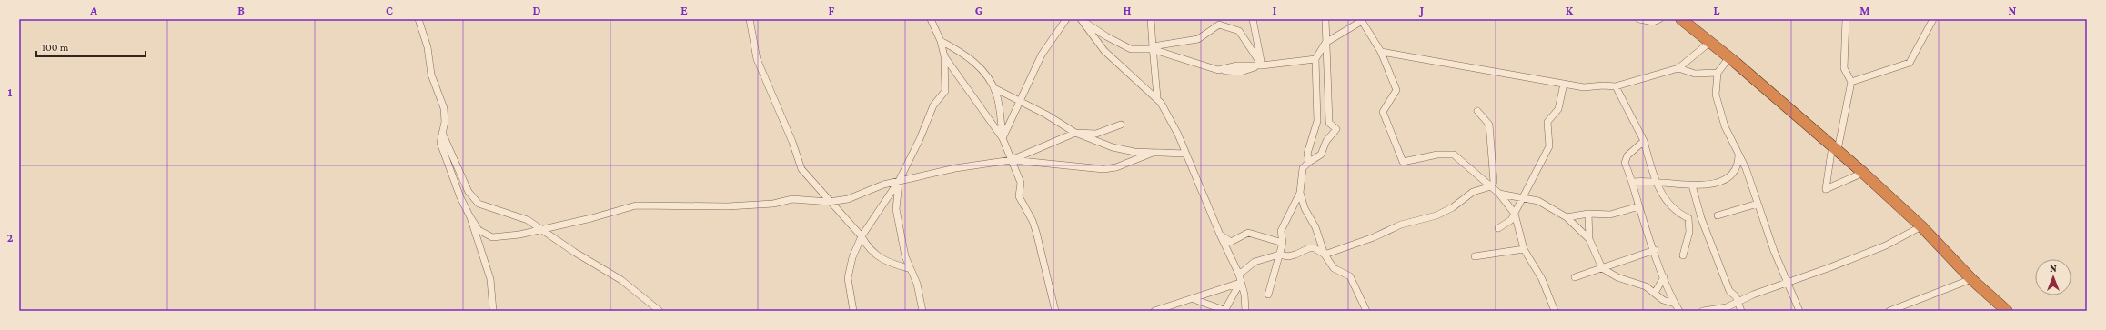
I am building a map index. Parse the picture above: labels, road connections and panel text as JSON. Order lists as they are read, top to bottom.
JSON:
{
  "scale_bar": "100 m",
  "north": "top",
  "grid": {
    "columns": [
      "A",
      "B",
      "C",
      "D",
      "E",
      "F",
      "G",
      "H",
      "I",
      "J",
      "K",
      "L",
      "M",
      "N"
    ],
    "rows": ["1", "2"]
  }
}
